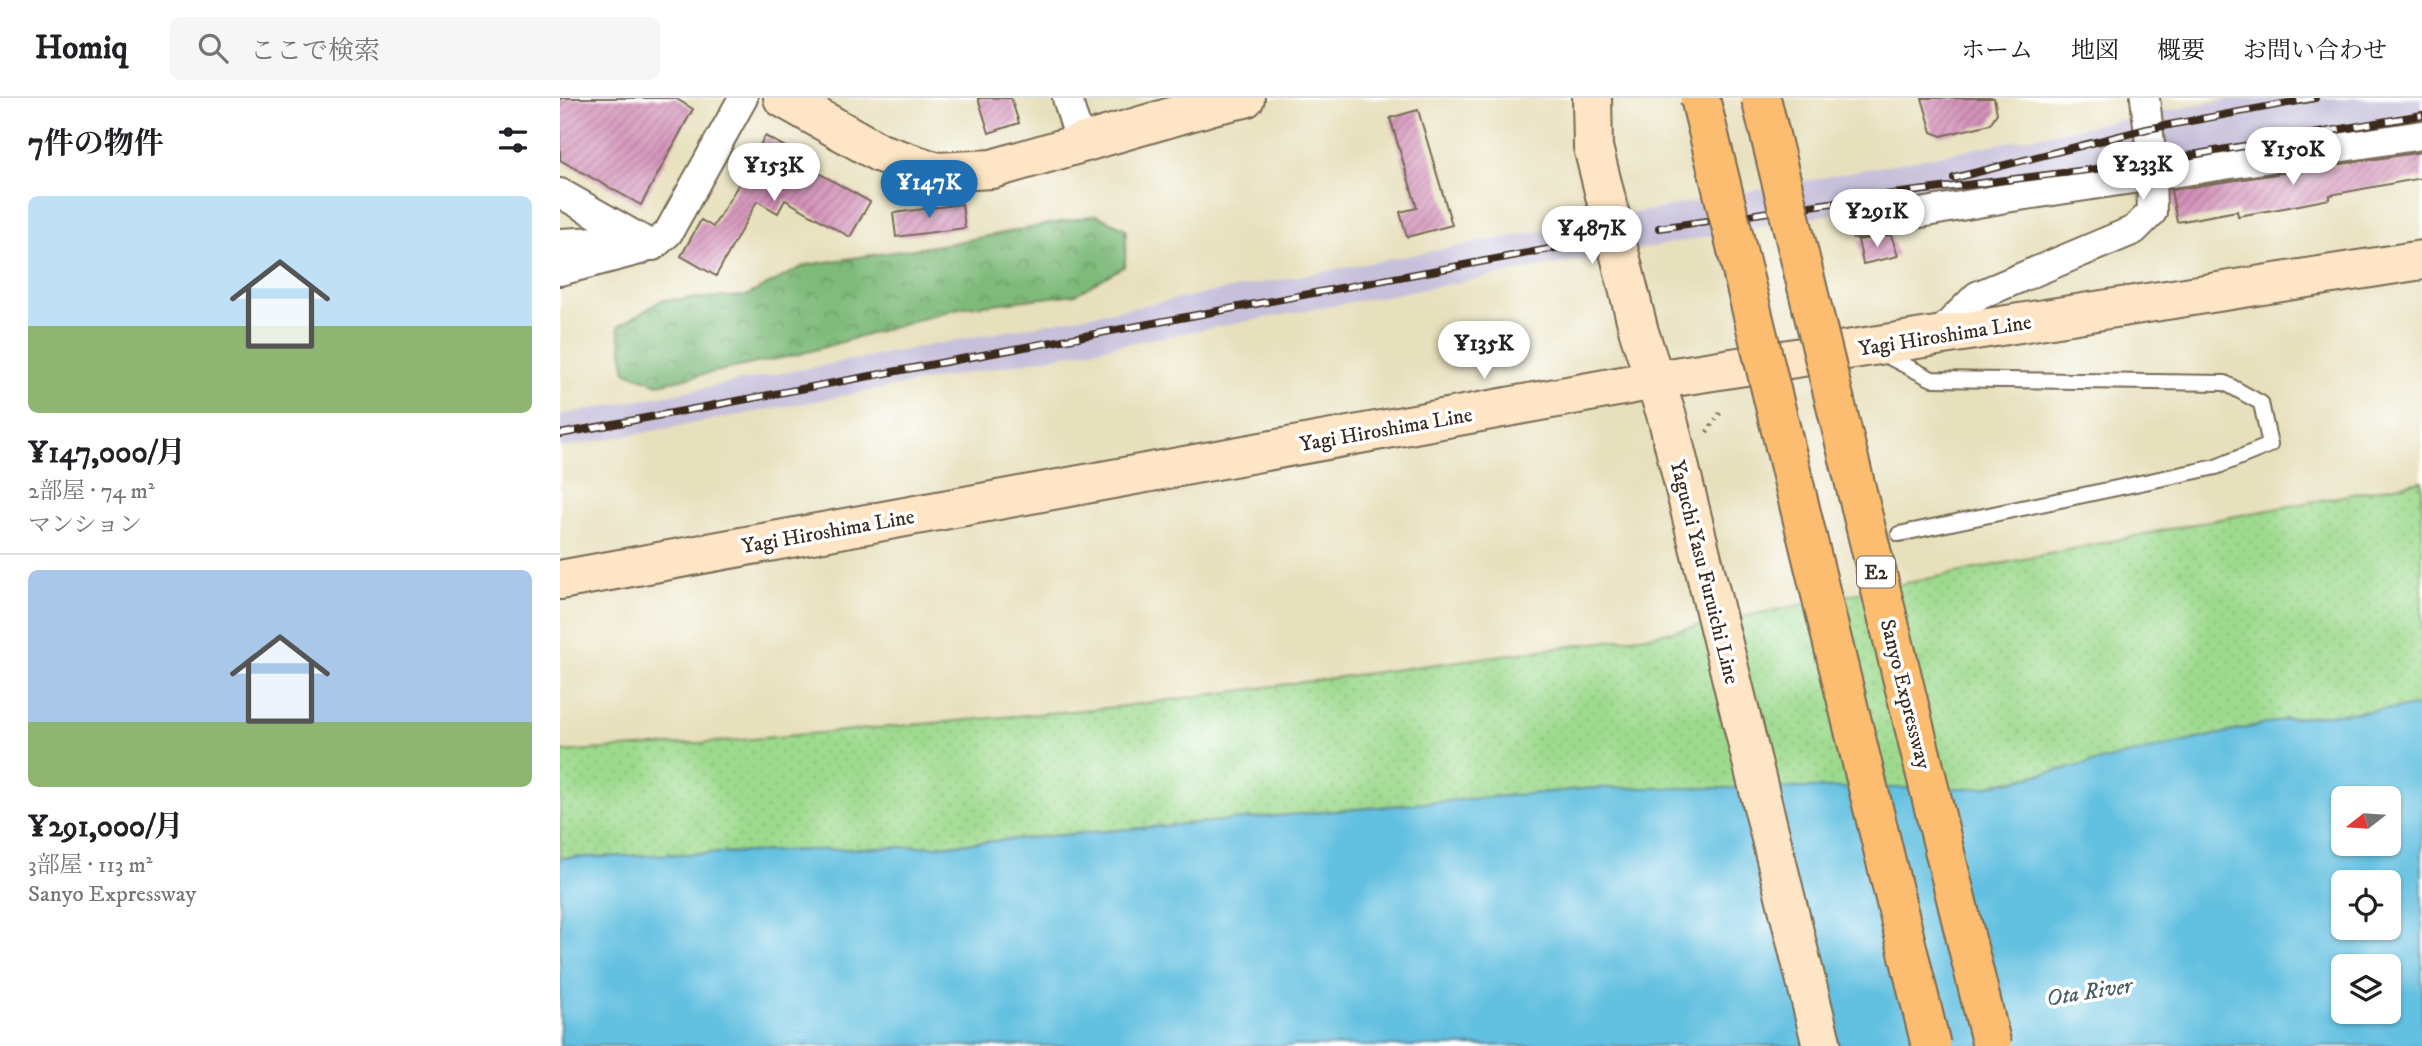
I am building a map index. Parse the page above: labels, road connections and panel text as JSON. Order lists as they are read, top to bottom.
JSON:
{
  "streets": {
    "highway": ["E2", "Sanyo Expressway"],
    "main road": ["Yagi Hiroshima Line", "Yaguchi Yasu Furuichi Line"]
  },
  "crossings": [
    ["Yagi Hiroshima Line", "Yaguchi Yasu Furuichi Line"]
  ],
  "water": ["Ota River"],
  "north": "left",
  "page": {
    "header": "Homiq",
    "search": "ここで検索",
    "nav": [
      "ホーム",
      "地図",
      "概要",
      "お問い合わせ"
    ],
    "heading": "7件の物件",
    "price": [
      "¥150K",
      "¥233K",
      "¥153K",
      "¥147K",
      "¥291K",
      "¥487K",
      "¥135K"
    ],
    "list": [
      {
        "name": "¥147,000/月",
        "note": "2部屋 · 74 m² · マンション"
      },
      {
        "name": "¥291,000/月",
        "note": "3部屋 · 113 m² · Sanyo Expressway"
      }
    ]
  }
}
